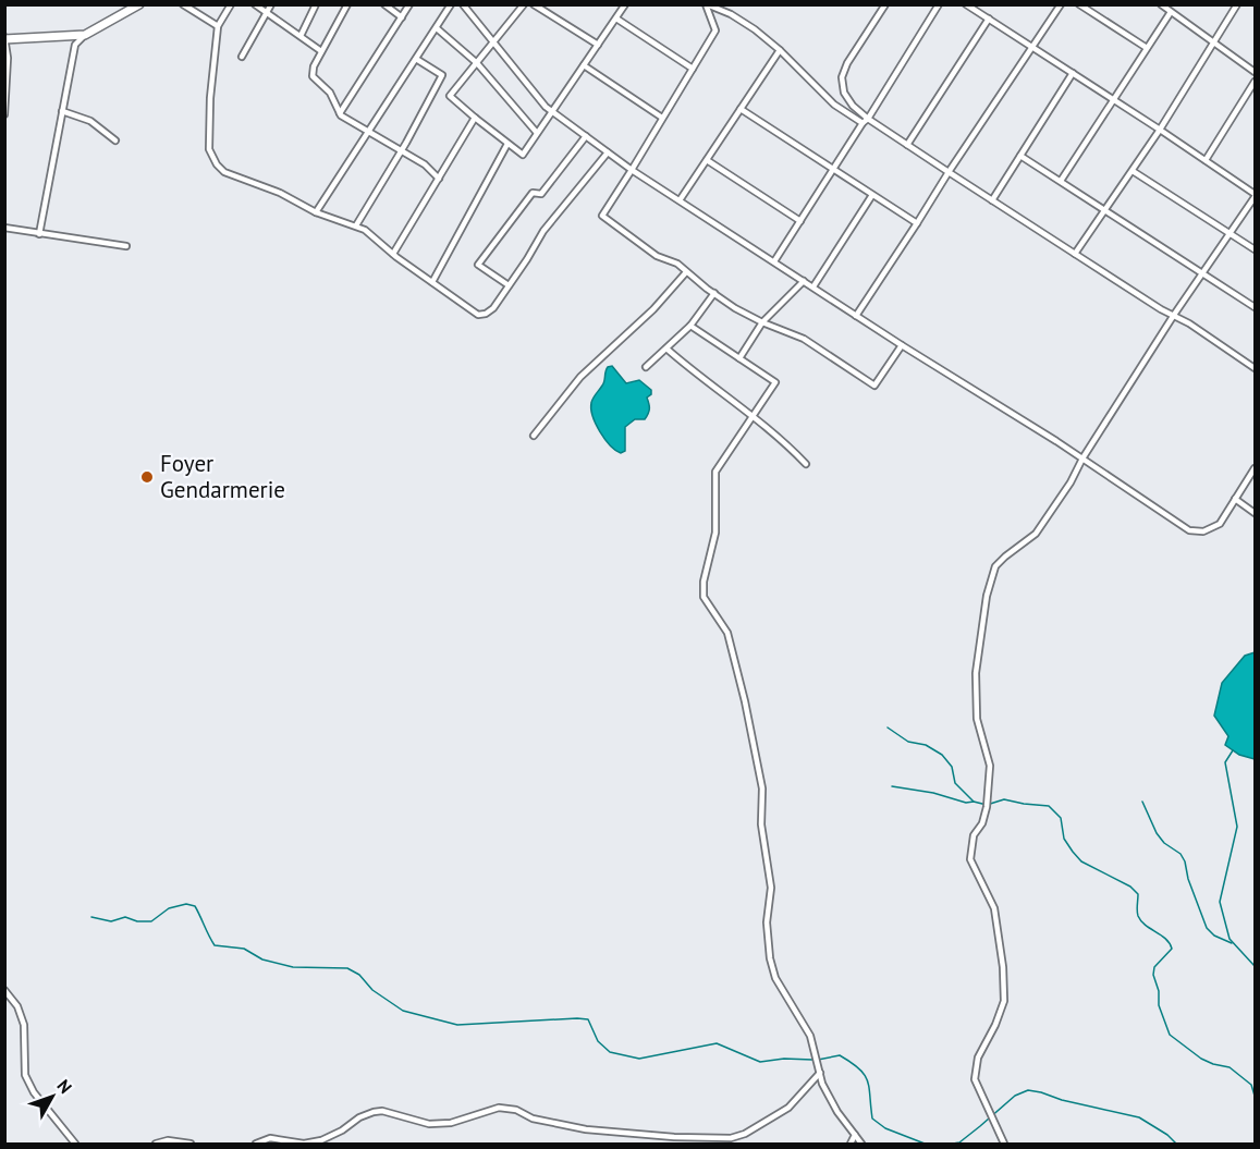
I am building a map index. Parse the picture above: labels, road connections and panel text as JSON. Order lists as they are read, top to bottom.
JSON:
{
  "places": ["Foyer Gendarmerie"],
  "north": "top right"
}
